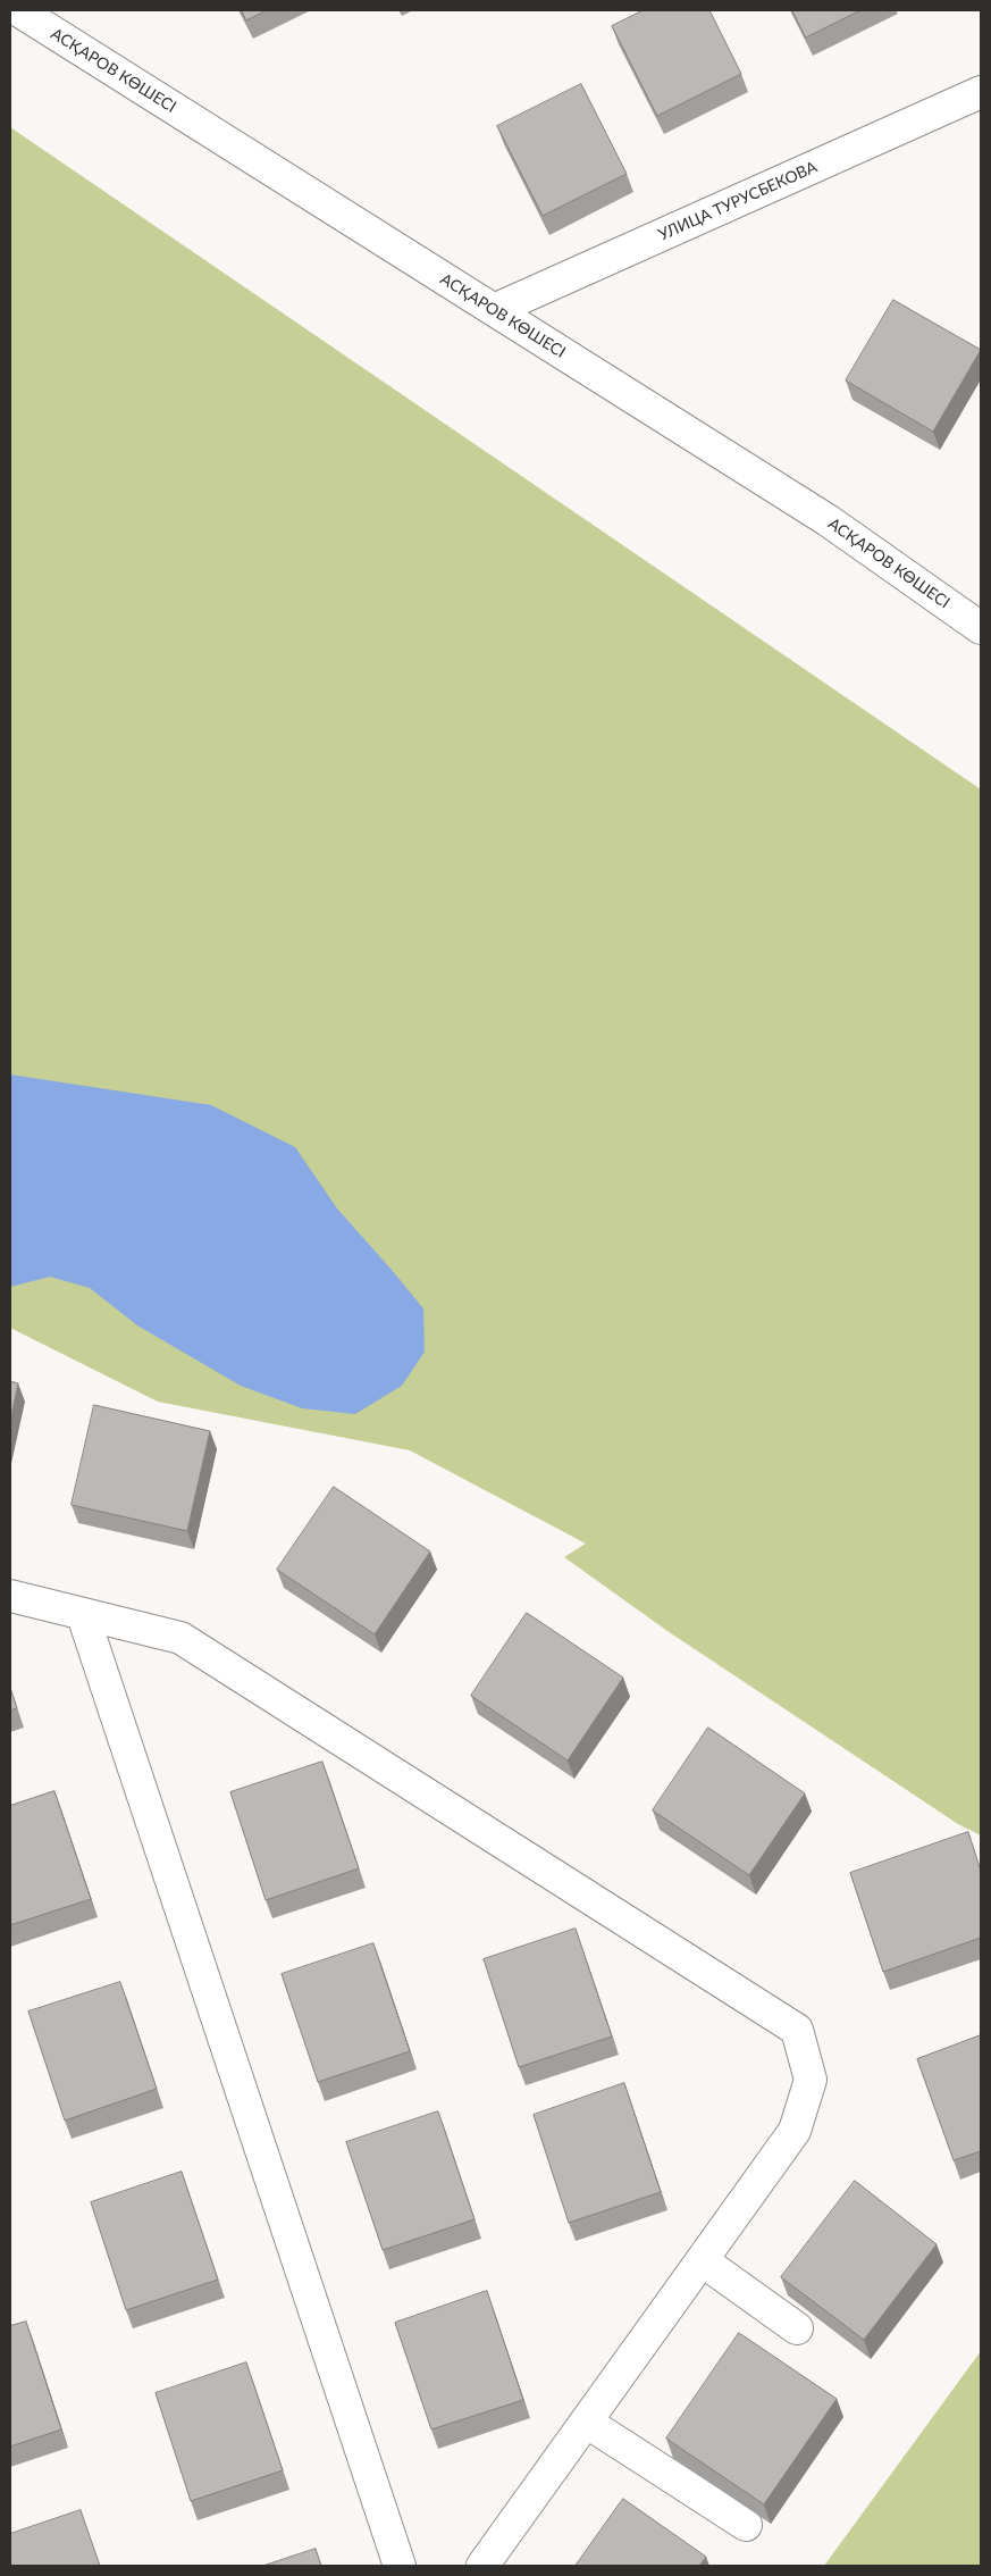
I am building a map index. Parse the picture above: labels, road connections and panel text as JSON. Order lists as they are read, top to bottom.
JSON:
{
  "streets": {
    "street": ["АСҚАРОВ КӨШЕСІ", "УЛИЦА ТУРУСБЕКОВА"]
  },
  "crossings": [
    ["АСҚАРОВ КӨШЕСІ", "УЛИЦА ТУРУСБЕКОВА"]
  ]
}
